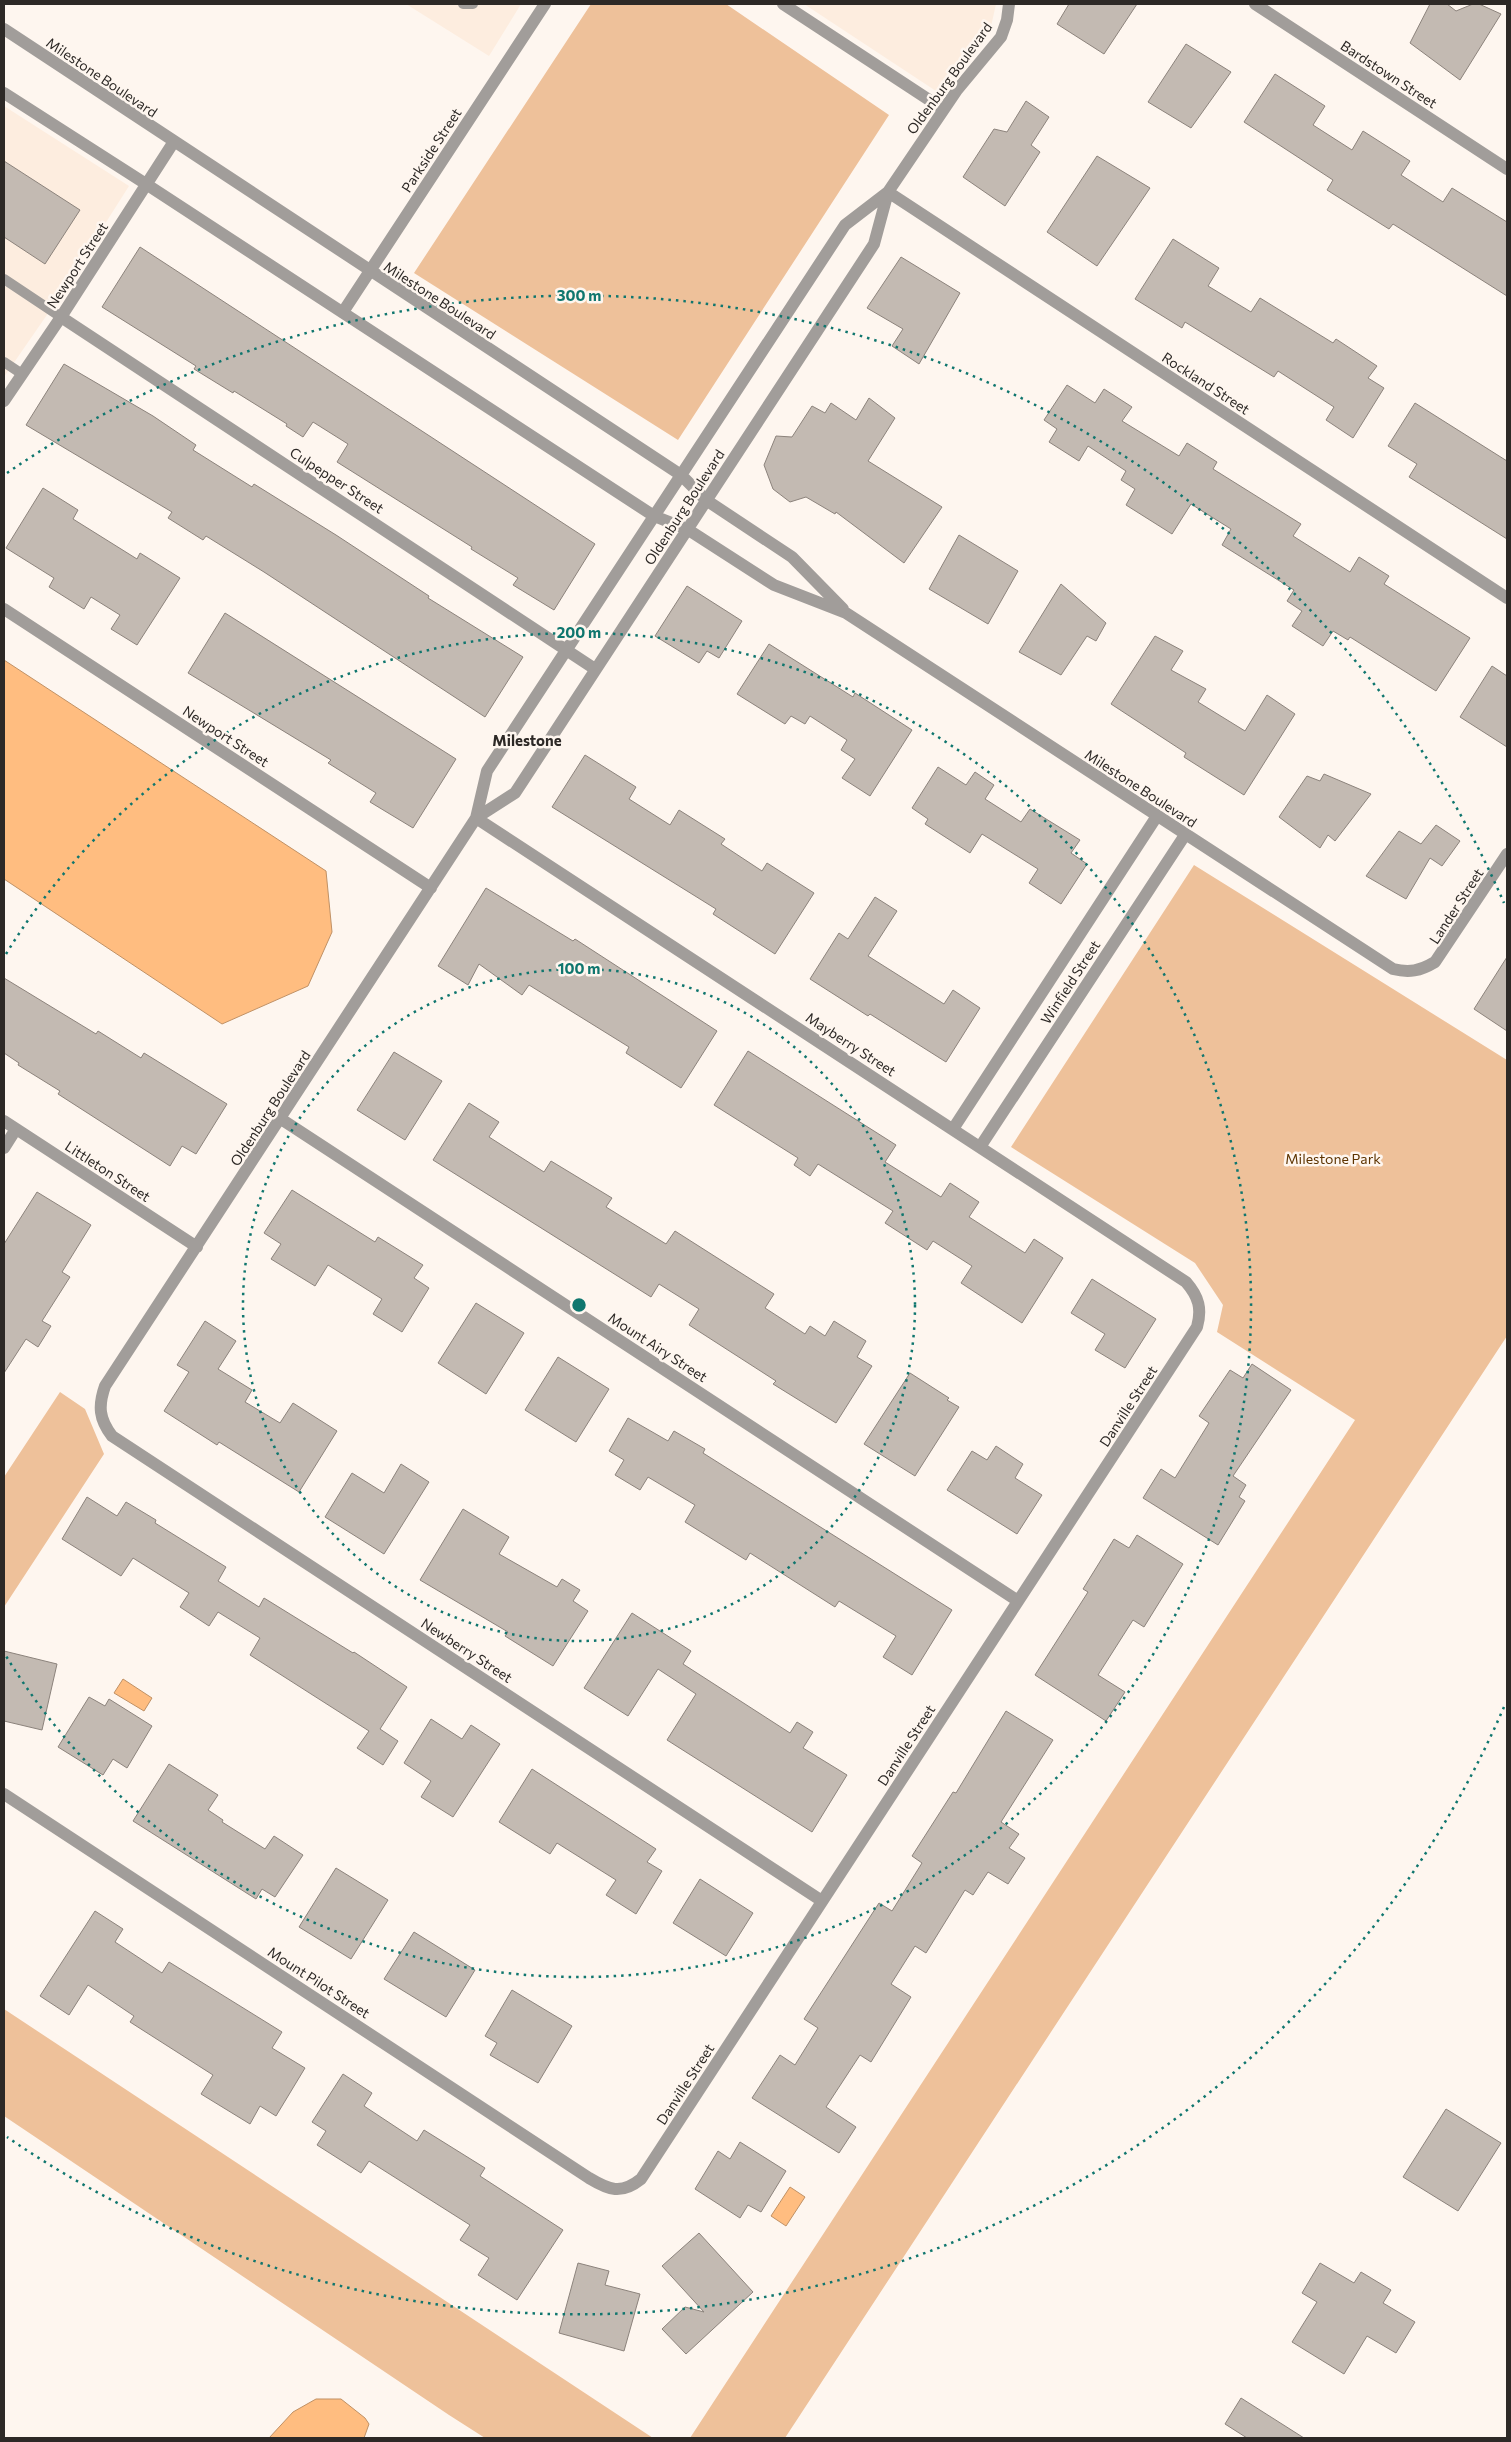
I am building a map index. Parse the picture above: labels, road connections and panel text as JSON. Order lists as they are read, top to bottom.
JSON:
{
  "streets": {
    "street": [
      "Bardstown Street",
      "Milestone Boulevard",
      "Oldenburg Boulevard",
      "Parkside Street",
      "Newport Street",
      "Rockland Street",
      "Culpepper Street",
      "Lander Street",
      "Winfield Street",
      "Mayberry Street",
      "Littleton Street",
      "Mount Airy Street",
      "Danville Street",
      "Newberry Street",
      "Mount Pilot Street"
    ]
  },
  "crossings": [
    ["Milestone Boulevard", "Oldenburg Boulevard"],
    ["Milestone Boulevard", "Parkside Street"],
    ["Milestone Boulevard", "Newport Street"],
    ["Milestone Boulevard", "Lander Street"],
    ["Milestone Boulevard", "Winfield Street"],
    ["Oldenburg Boulevard", "Newport Street"],
    ["Oldenburg Boulevard", "Rockland Street"],
    ["Oldenburg Boulevard", "Culpepper Street"],
    ["Oldenburg Boulevard", "Mayberry Street"],
    ["Oldenburg Boulevard", "Littleton Street"],
    ["Oldenburg Boulevard", "Mount Airy Street"],
    ["Oldenburg Boulevard", "Newberry Street"],
    ["Newport Street", "Culpepper Street"],
    ["Winfield Street", "Mayberry Street"],
    ["Mayberry Street", "Danville Street"],
    ["Mount Airy Street", "Danville Street"],
    ["Danville Street", "Newberry Street"],
    ["Danville Street", "Mount Pilot Street"]
  ],
  "districts": ["Milestone"],
  "parks": ["Milestone Park"],
  "rings": ["300 m", "200 m", "100 m"]
}
